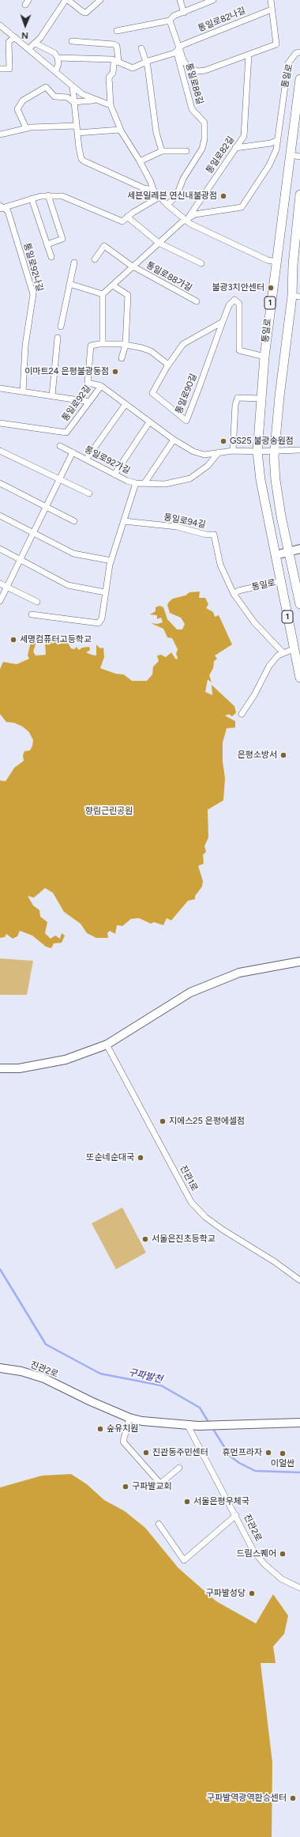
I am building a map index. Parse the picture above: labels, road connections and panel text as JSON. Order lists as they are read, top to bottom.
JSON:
{
  "streets": {
    "main road": ["통일로", "1", "진관2로"],
    "street": [
      "통일로82나길",
      "통일로88길",
      "통일로82길",
      "통일로92나길",
      "통일로88가길",
      "통일로90길",
      "통일로92길",
      "통일로92가길",
      "통일로94길",
      "진관1로"
    ]
  },
  "crossings": [
    ["통일로82나길", "통일로88길"],
    ["통일로", "통일로82길"],
    ["통일로", "통일로88가길"],
    ["통일로", "통일로90길"],
    ["통일로", "통일로92길"],
    ["통일로", "통일로94길"],
    ["통일로82길", "통일로88가길"],
    ["1", "통일로92길"],
    ["통일로92길", "통일로92가길"]
  ],
  "water": ["구파발천"],
  "parks": ["향림근린공원"],
  "places": [
    "세븐일레븐 연신내불광점",
    "불광3치안센터",
    "이마트24 은평불광동점",
    "GS25 불광송원점",
    "세명컴퓨터고등학교",
    "은평소방서",
    "지에스25 은평에셀점",
    "또순네순대국",
    "서울은진초등학교",
    "숲유치원",
    "진관동주민센터",
    "휴먼프라자",
    "이얼싼",
    "구파발교회",
    "서울은평우체국",
    "드림스퀘어",
    "구파발성당",
    "구파발역광역환승센터"
  ],
  "north": "bottom"
}
